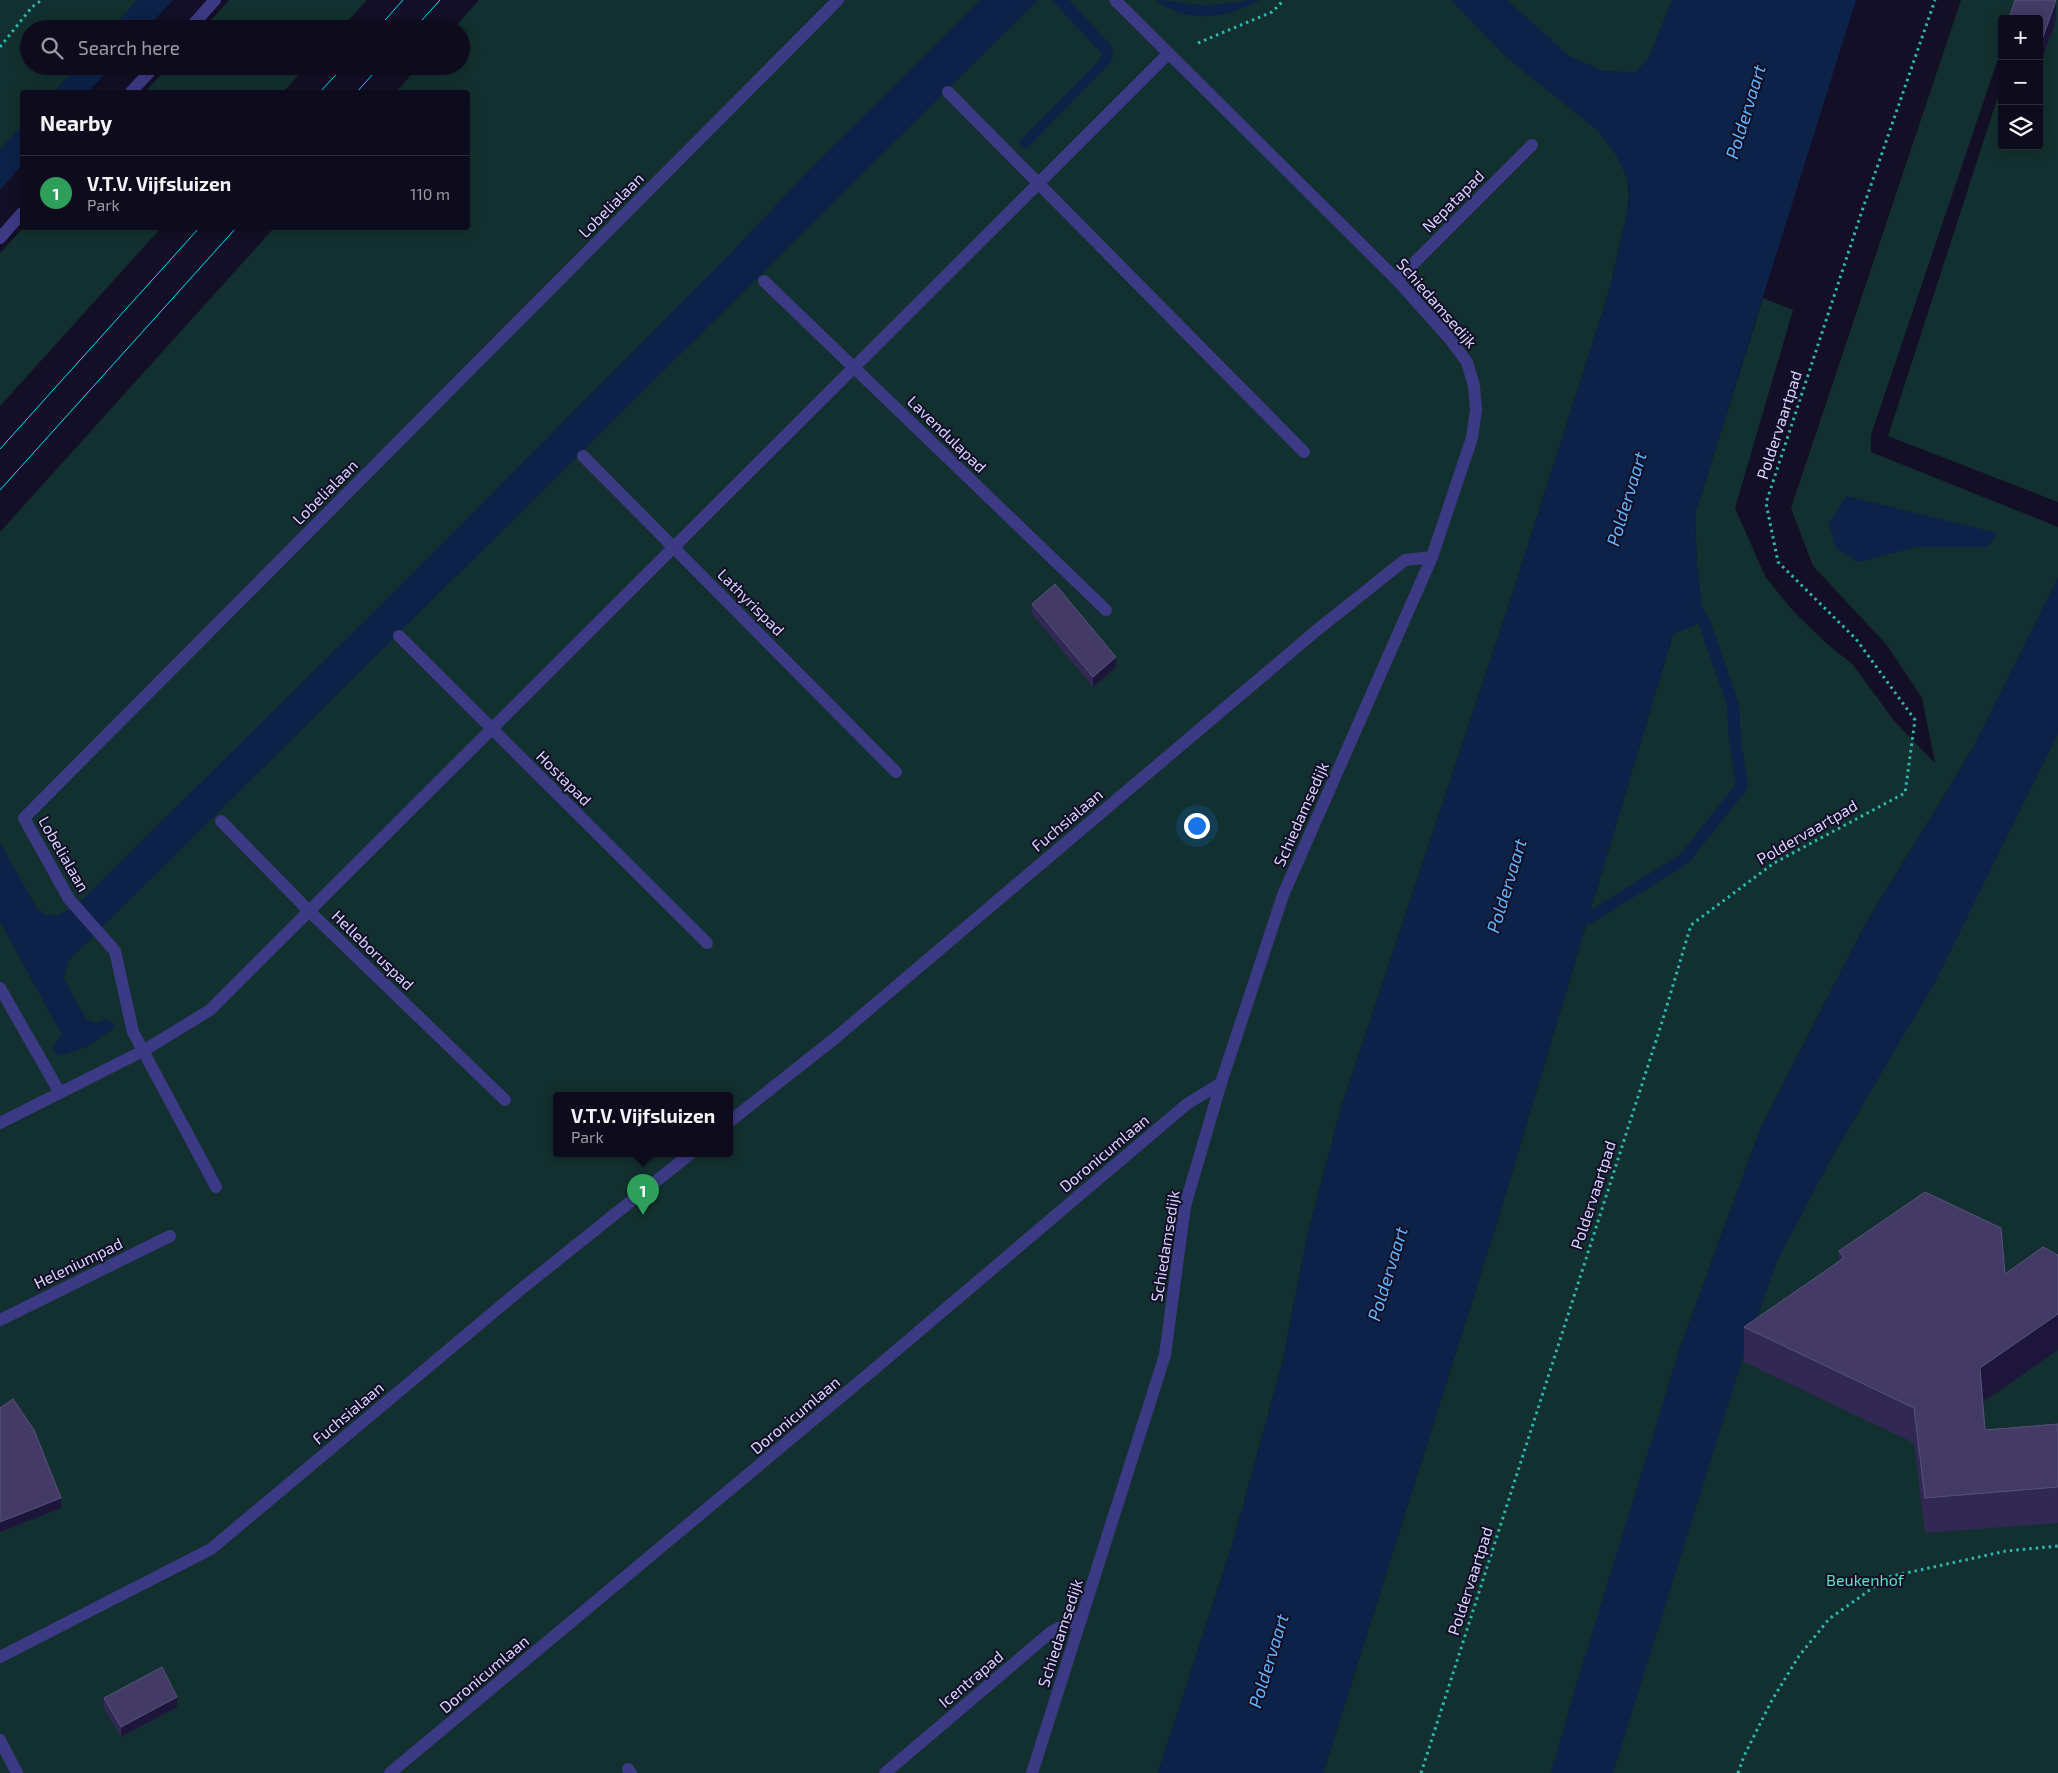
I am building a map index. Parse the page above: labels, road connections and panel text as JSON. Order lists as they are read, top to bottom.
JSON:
{
  "streets": {
    "street": [
      "Nepatapad",
      "Lobelialaan",
      "Schiedamsedijk",
      "Lavendulapad",
      "Lathyrispad",
      "Hostapad",
      "Fuchsialaan",
      "Helleboruspad",
      "Doronicumlaan",
      "Heleniumpad",
      "Icentrapad"
    ],
    "path": ["Poldervaartpad"]
  },
  "crossings": [
    ["Nepatapad", "Schiedamsedijk"],
    ["Schiedamsedijk", "Fuchsialaan"],
    ["Schiedamsedijk", "Doronicumlaan"],
    ["Schiedamsedijk", "Icentrapad"]
  ],
  "water": ["Poldervaart"],
  "parks": ["Beukenhof"],
  "page": {
    "map_buttons": ["+", "−"],
    "search": "Search here",
    "heading": "Nearby",
    "list": [
      {
        "mark": "1",
        "name": "V.T.V. Vijfsluizen",
        "note": "Park",
        "value": "110 m"
      }
    ],
    "popup": ["V.T.V. Vijfsluizen", "Park"],
    "pins": "1"
  }
}
